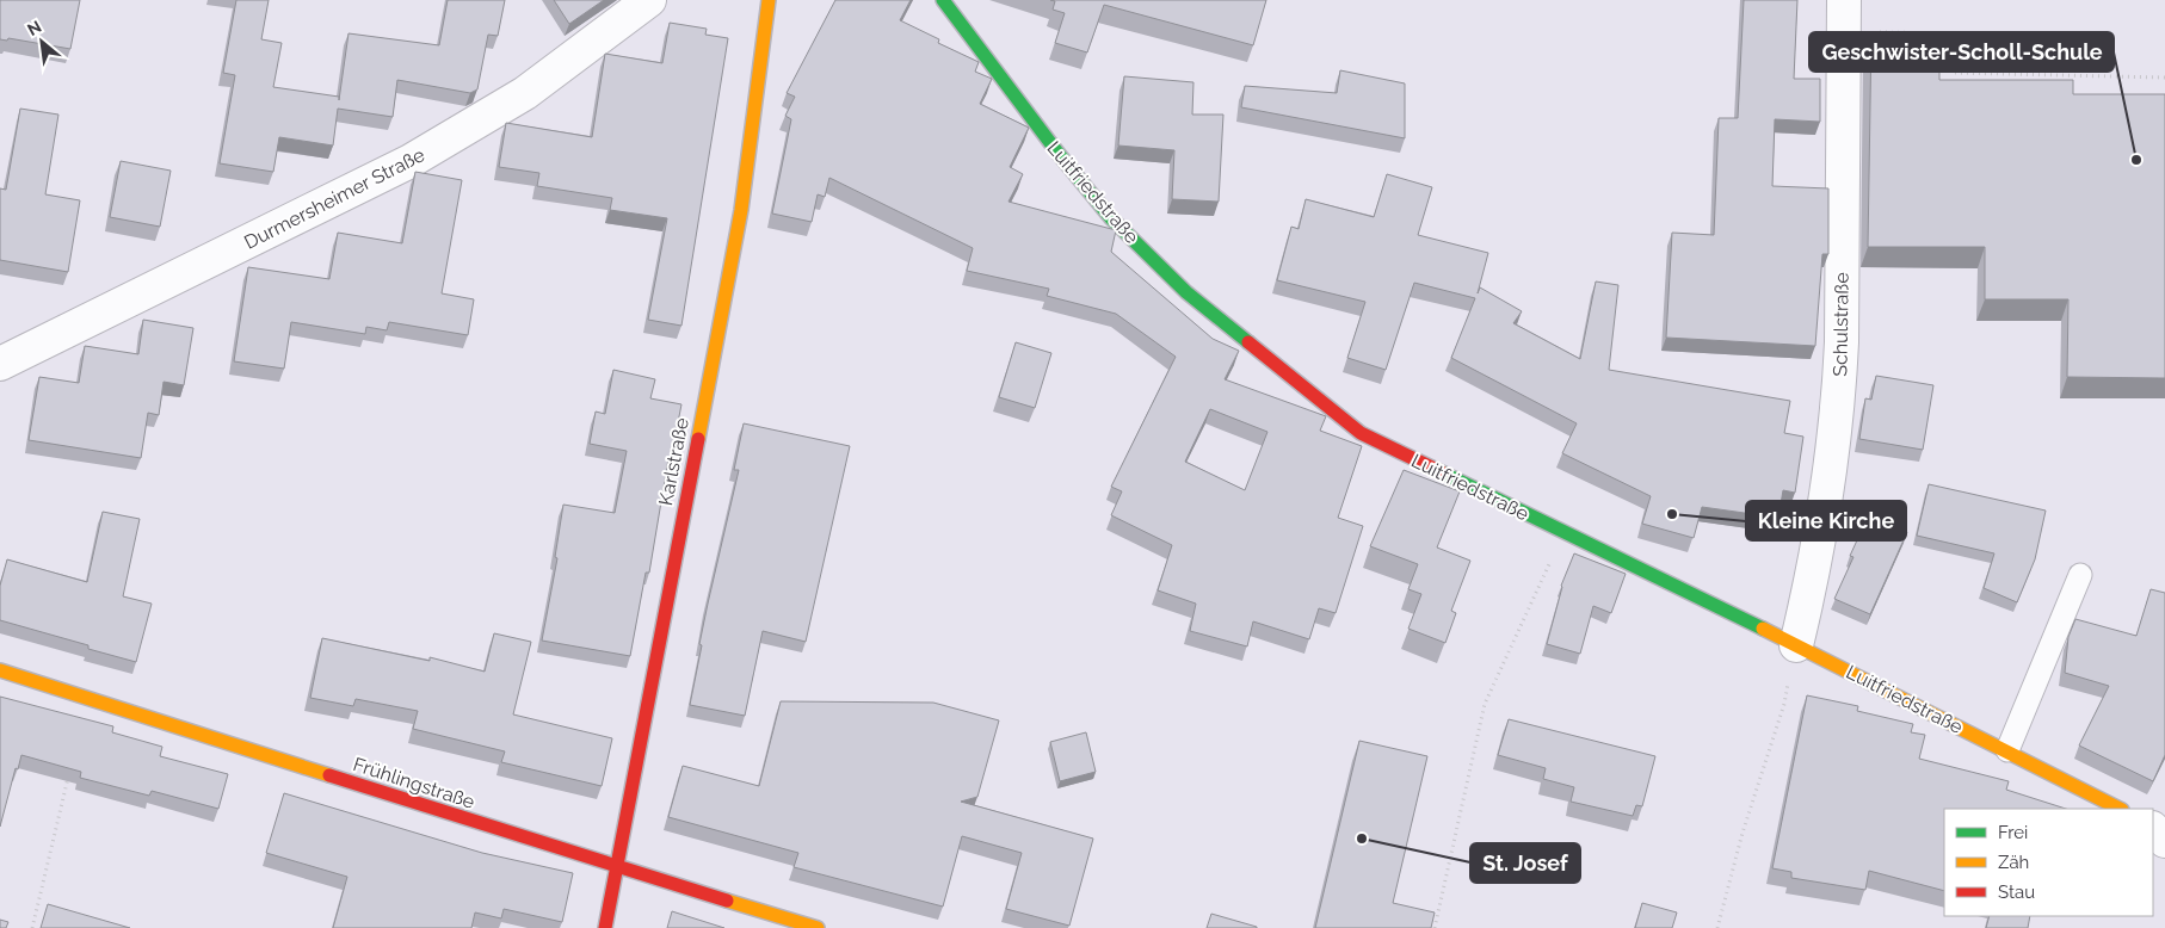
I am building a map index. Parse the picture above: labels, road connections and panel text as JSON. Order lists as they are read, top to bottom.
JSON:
{
  "streets": {
    "street": [
      "Luitfriedstraße",
      "Durmersheimer Straße",
      "Schulstraße",
      "Karlstraße",
      "Frühlingstraße"
    ]
  },
  "crossings": [
    ["Luitfriedstraße", "Schulstraße"],
    ["Karlstraße", "Frühlingstraße"]
  ],
  "places": ["Geschwister-Scholl-Schule", "Kleine Kirche", "St. Josef"],
  "legend": ["Frei", "Zäh", "Stau"],
  "north": "top left"
}
